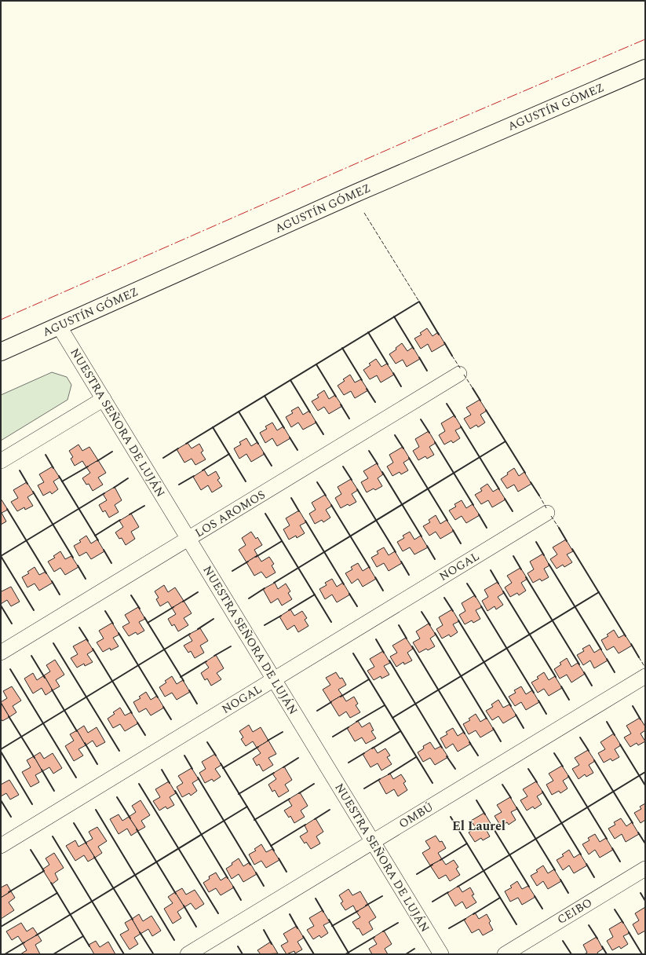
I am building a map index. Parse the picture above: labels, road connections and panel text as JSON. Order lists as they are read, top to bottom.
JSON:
{
  "streets": {
    "main road": ["AGUSTÍN GÓMEZ"],
    "street": [
      "NUESTRA SEÑORA DE LUJÁN",
      "LOS AROMOS",
      "NOGAL",
      "OMBÚ",
      "CEIBO"
    ]
  },
  "crossings": [
    ["AGUSTÍN GÓMEZ", "NUESTRA SEÑORA DE LUJÁN"],
    ["NUESTRA SEÑORA DE LUJÁN", "LOS AROMOS"],
    ["NUESTRA SEÑORA DE LUJÁN", "NOGAL"],
    ["NUESTRA SEÑORA DE LUJÁN", "OMBÚ"]
  ],
  "districts": ["El Laurel"]
}
